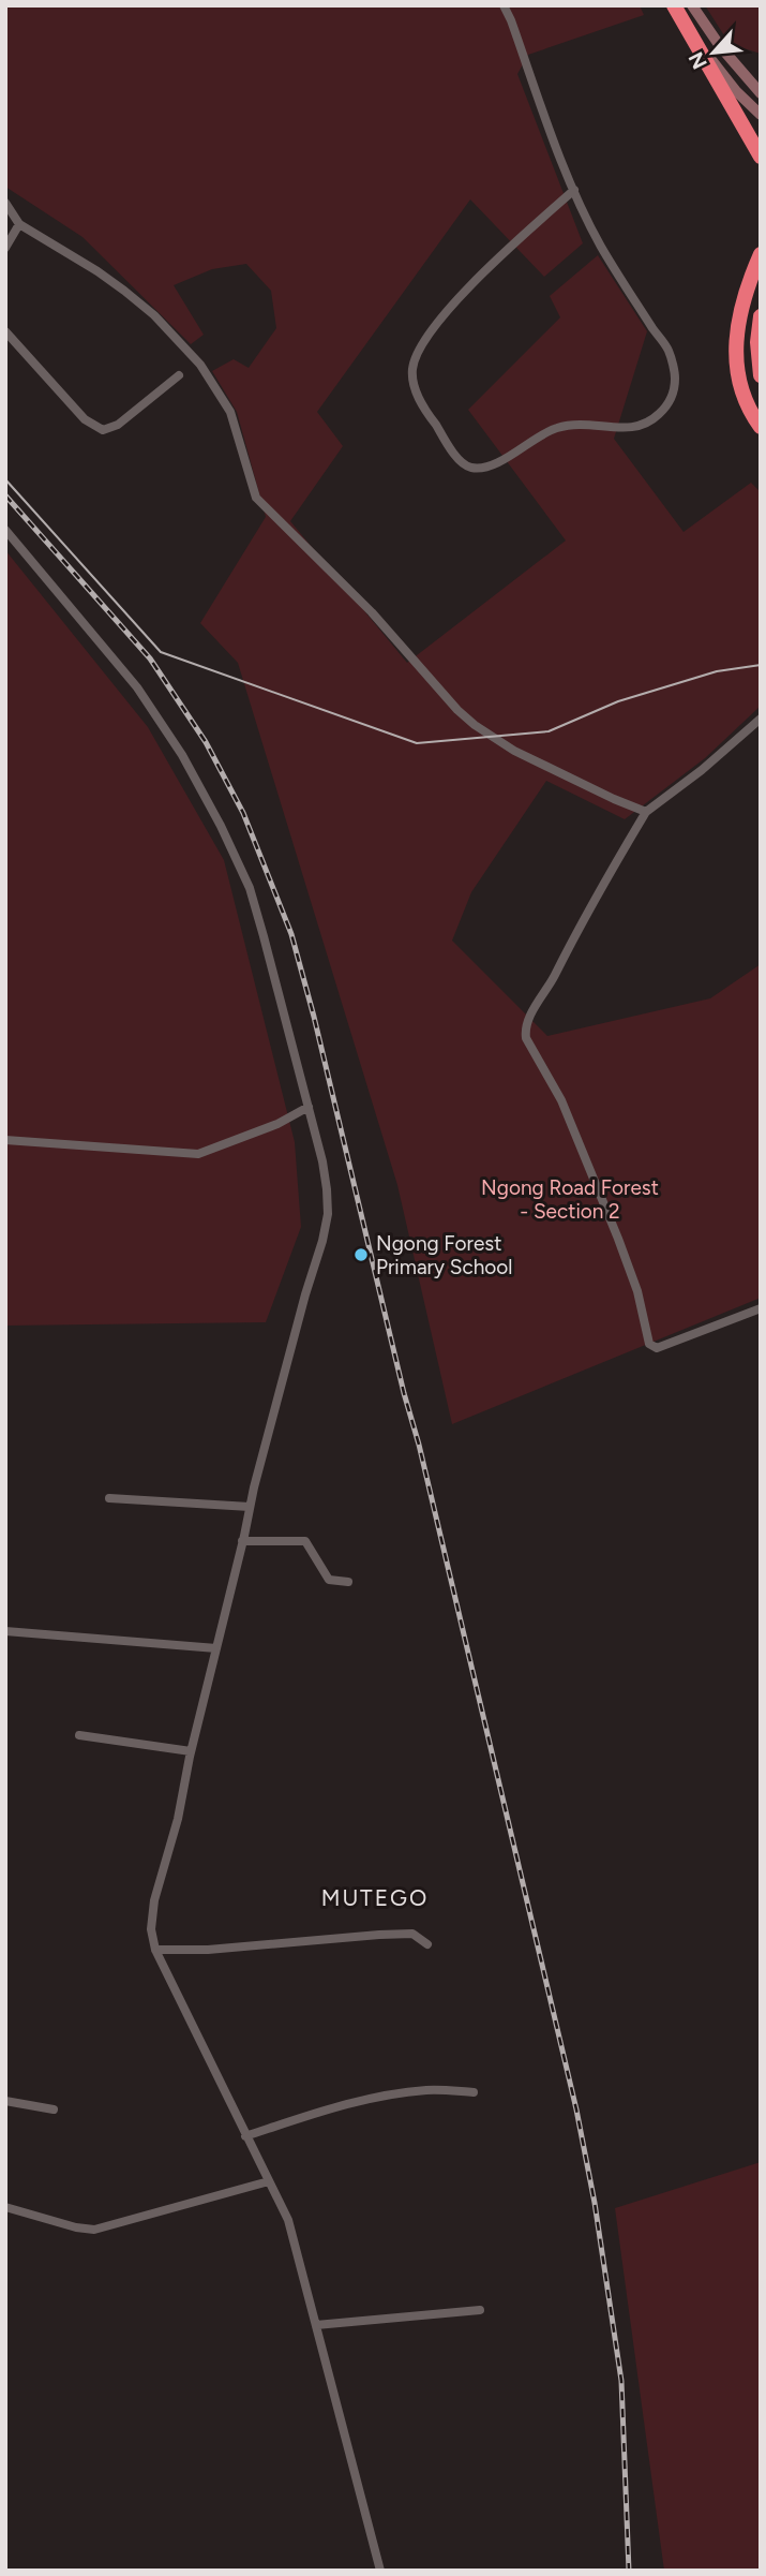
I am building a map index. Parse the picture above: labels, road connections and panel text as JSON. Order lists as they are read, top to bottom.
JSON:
{
  "districts": ["MUTEGO"],
  "parks": ["Ngong Road Forest - Section 2"],
  "places": ["Ngong Forest Primary School"],
  "north": "bottom left"
}
